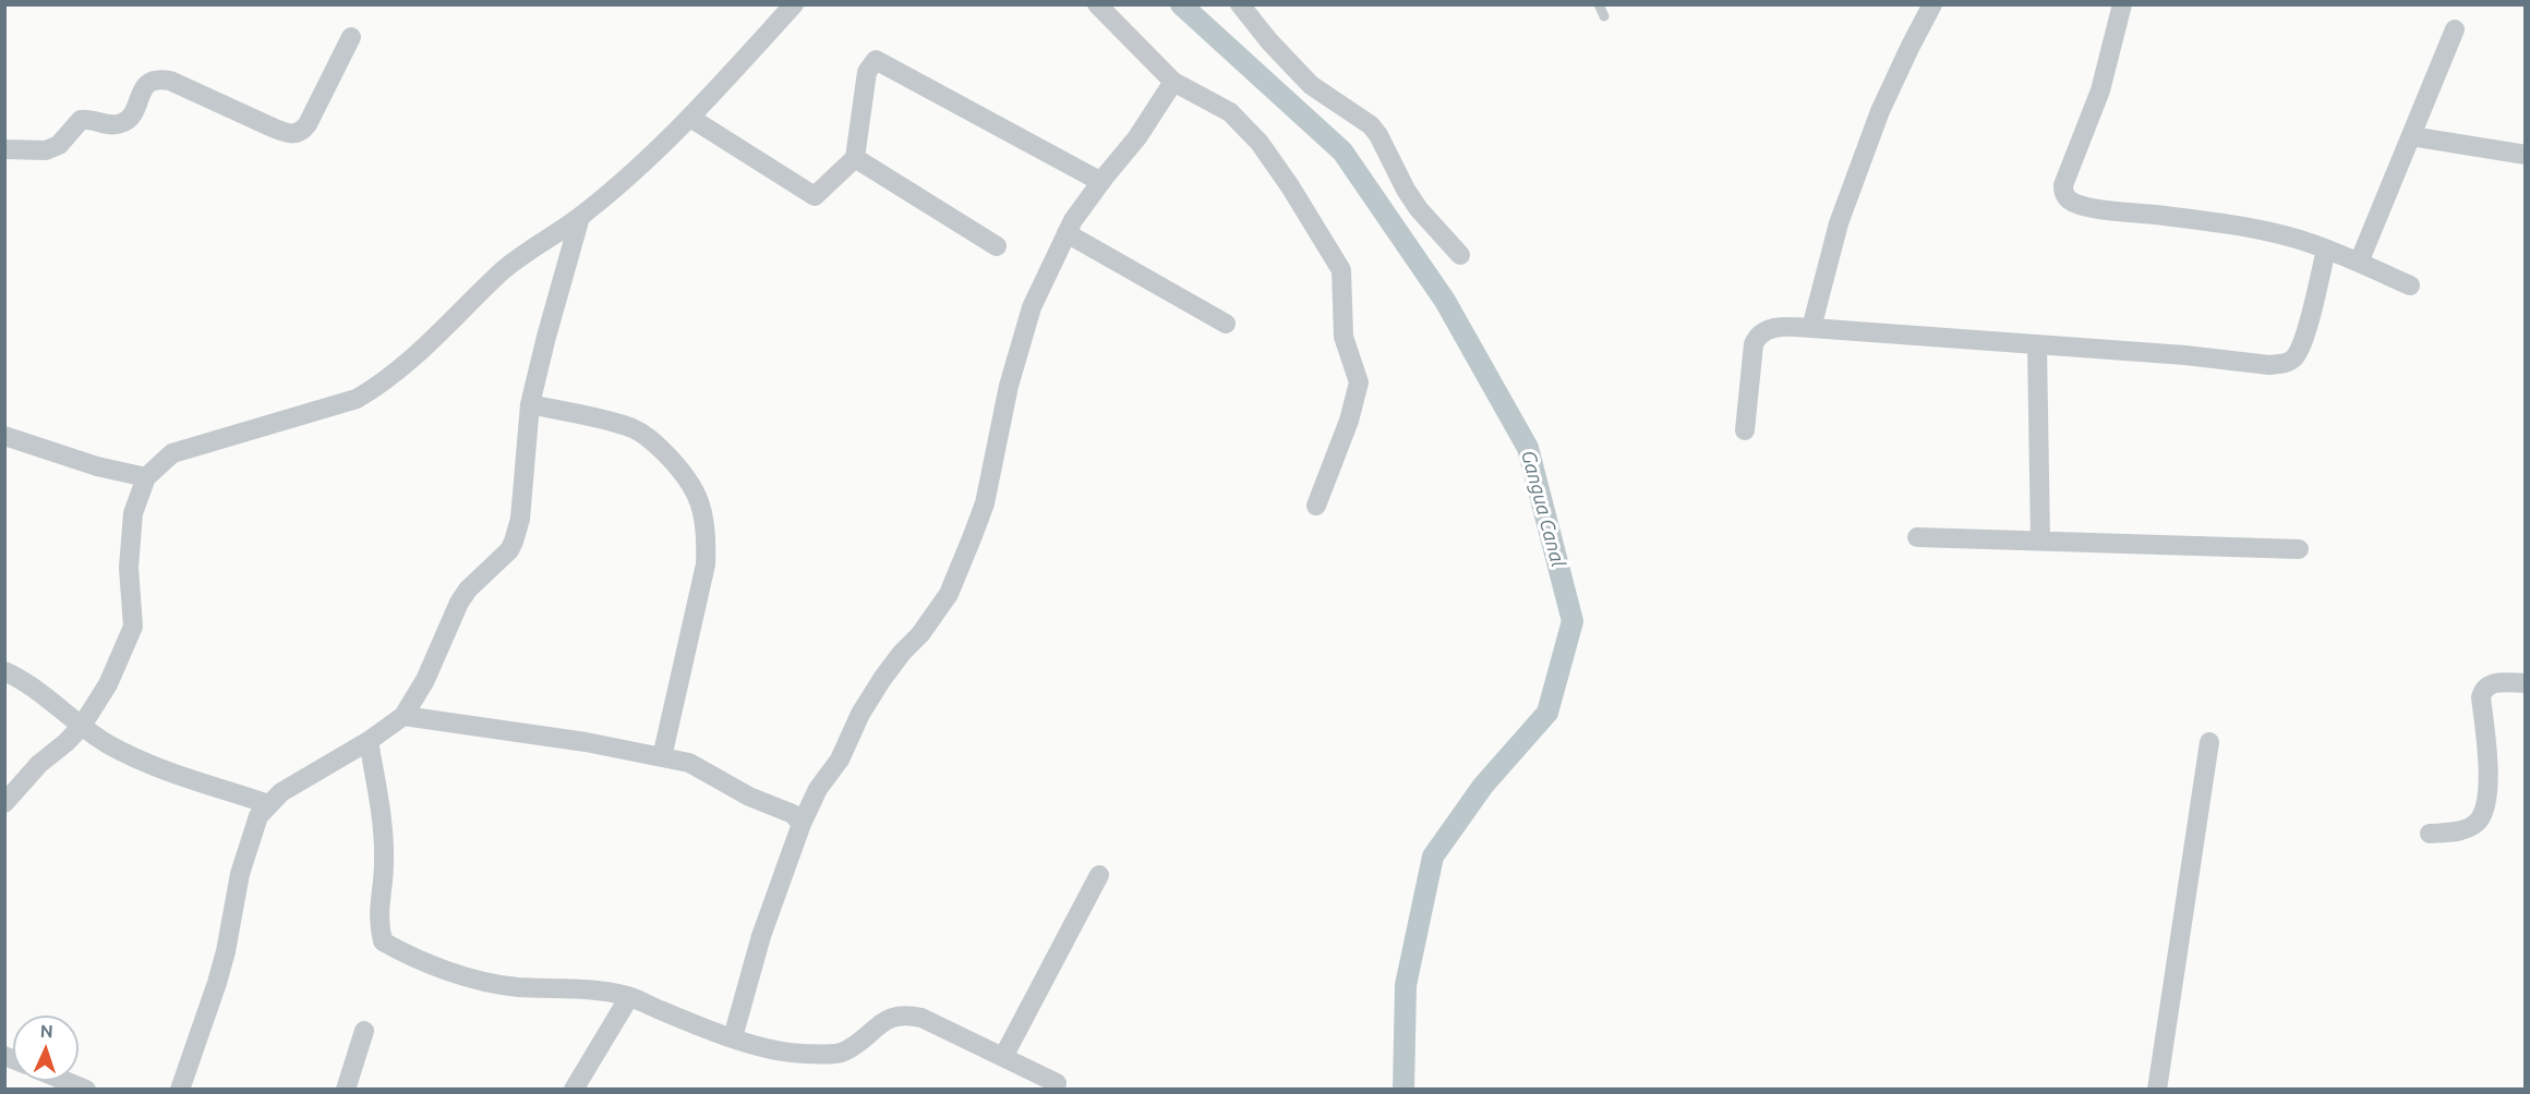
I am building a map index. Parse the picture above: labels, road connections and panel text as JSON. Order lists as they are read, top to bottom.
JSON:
{
  "water": ["Gangua Canal"],
  "north": "top"
}
